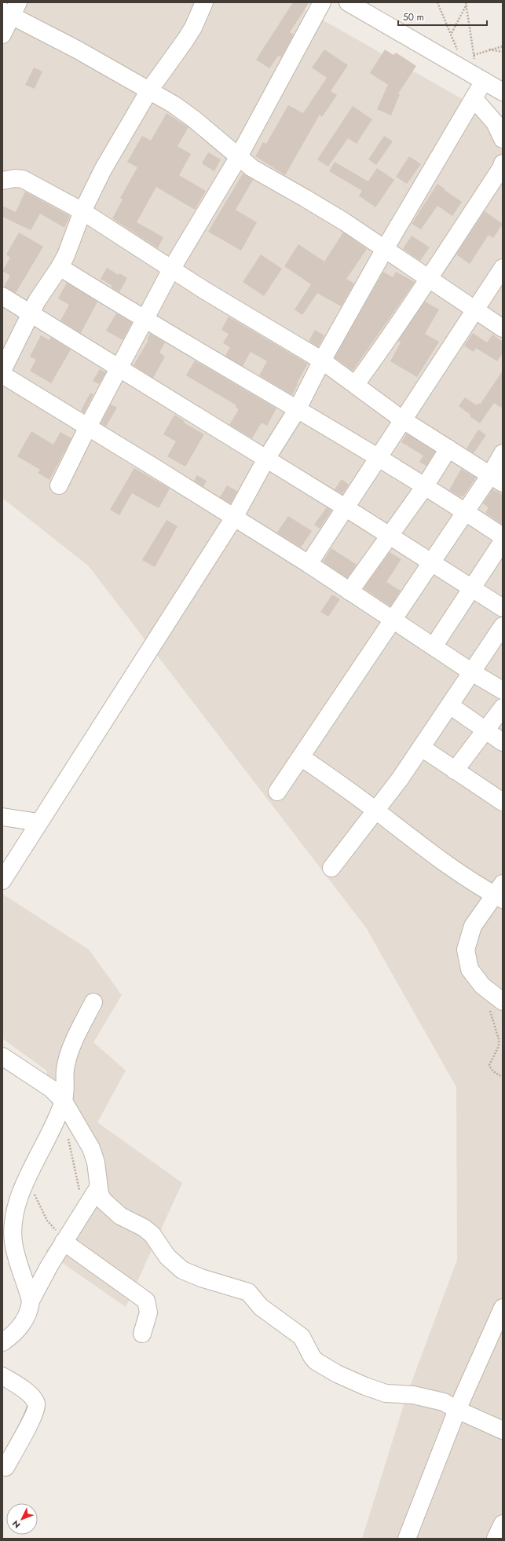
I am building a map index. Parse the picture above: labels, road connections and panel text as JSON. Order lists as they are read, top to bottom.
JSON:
{
  "scale_bar": "50 m",
  "north": "bottom left"
}
